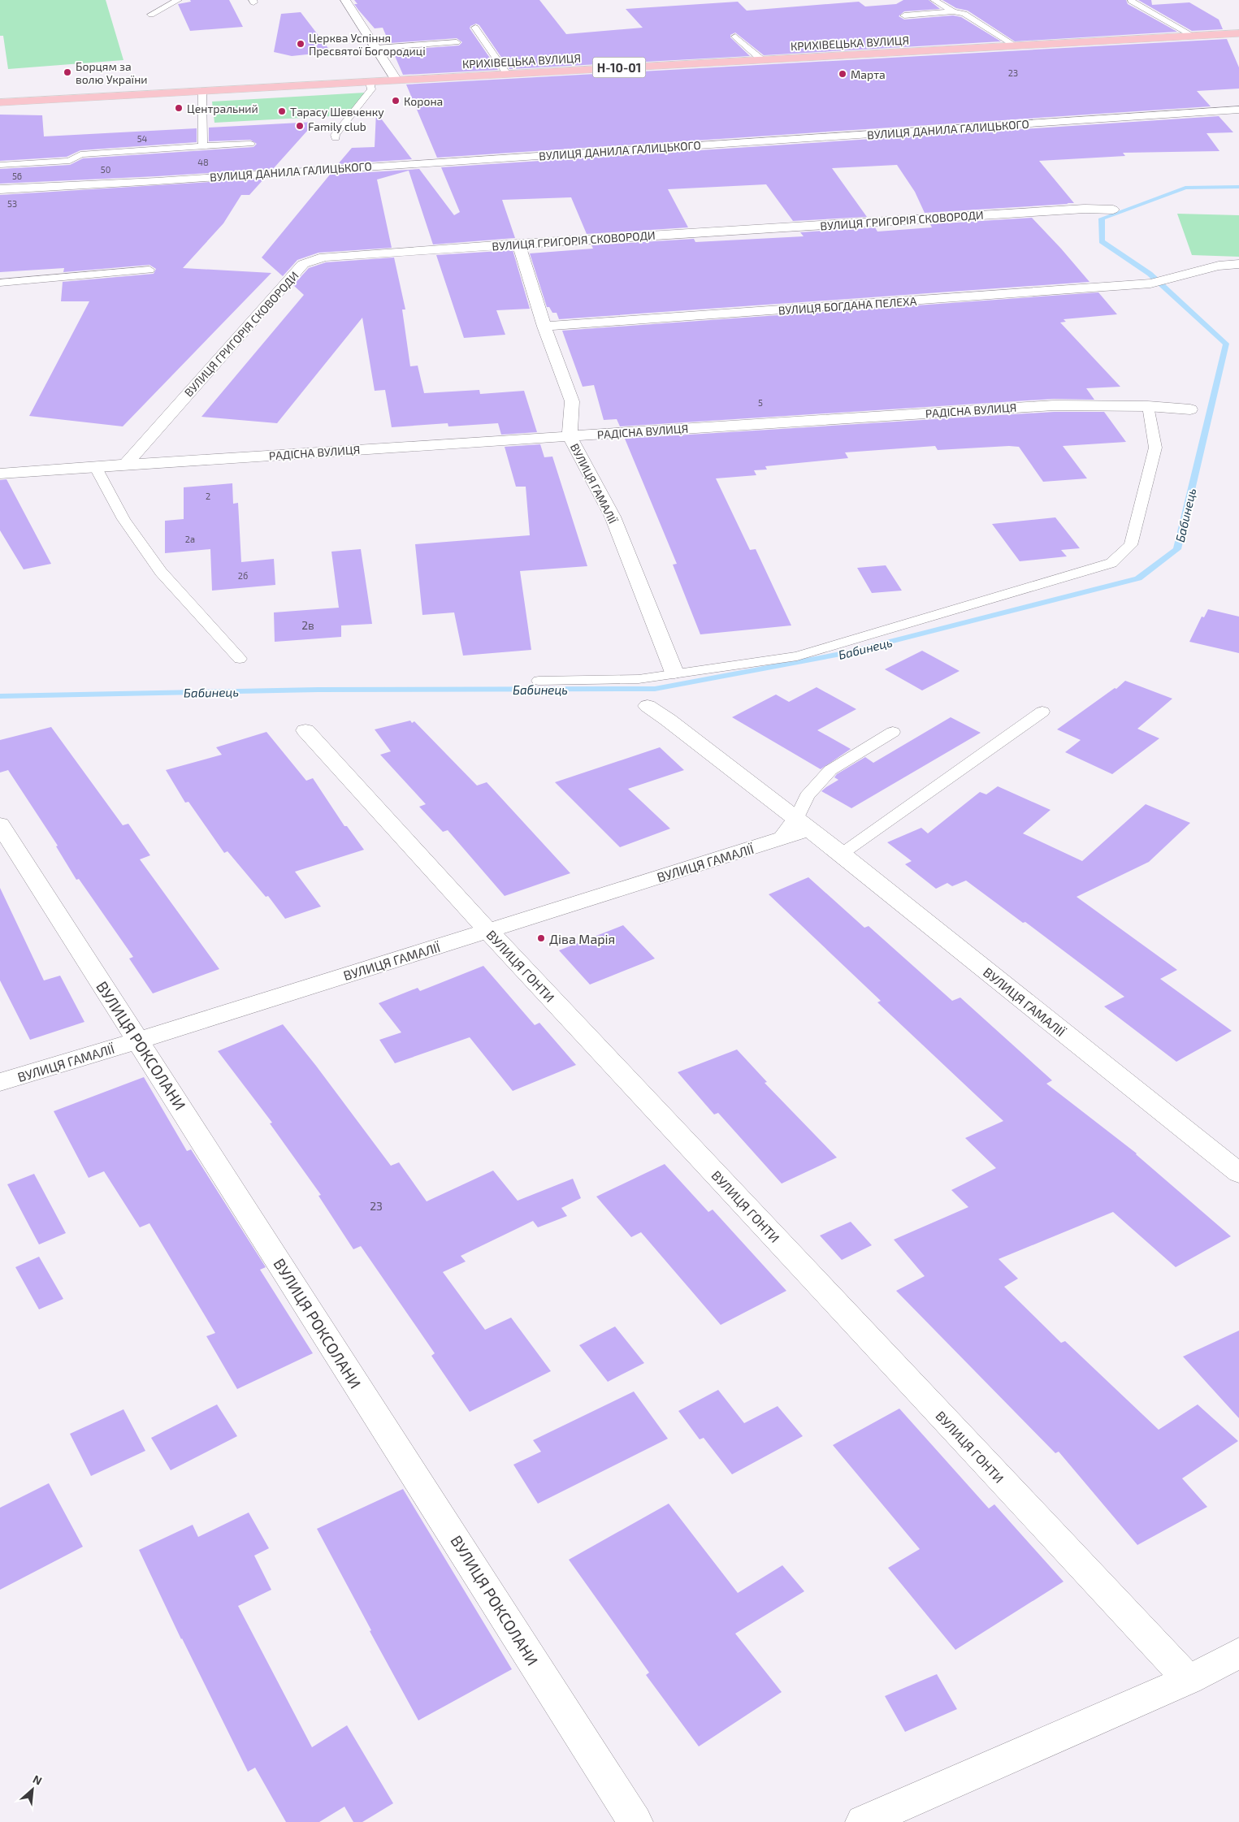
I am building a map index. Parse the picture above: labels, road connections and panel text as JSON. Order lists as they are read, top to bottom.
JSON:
{
  "streets": {
    "main road": ["КРИХІВЕЦЬКА ВУЛИЦЯ", "Н-10-01"],
    "street": [
      "ВУЛИЦЯ ДАНИЛА ГАЛИЦЬКОГО",
      "ВУЛИЦЯ ГРИГОРІЯ СКОВОРОДИ",
      "ВУЛИЦЯ БОГДАНА ПЕЛЕХА",
      "РАДІСНА ВУЛИЦЯ",
      "ВУЛИЦЯ ГАМАЛІЇ",
      "ВУЛИЦЯ ГОНТИ",
      "ВУЛИЦЯ РОКСОЛАНИ"
    ]
  },
  "crossings": [
    ["ВУЛИЦЯ ГРИГОРІЯ СКОВОРОДИ", "РАДІСНА ВУЛИЦЯ"],
    ["ВУЛИЦЯ ГРИГОРІЯ СКОВОРОДИ", "ВУЛИЦЯ ГАМАЛІЇ"],
    ["ВУЛИЦЯ БОГДАНА ПЕЛЕХА", "ВУЛИЦЯ ГАМАЛІЇ"],
    ["РАДІСНА ВУЛИЦЯ", "ВУЛИЦЯ ГАМАЛІЇ"],
    ["ВУЛИЦЯ ГАМАЛІЇ", "ВУЛИЦЯ ГОНТИ"],
    ["ВУЛИЦЯ ГАМАЛІЇ", "ВУЛИЦЯ РОКСОЛАНИ"]
  ],
  "water": ["Бабинець"],
  "places": [
    "Церква Успіння Пресвятої Богородиці",
    "Борцям за волю України",
    "Марта",
    "Корона",
    "Центральний",
    "Тарасу Шевченку",
    "Family club",
    "Діва Марія"
  ],
  "house_numbers": [
    "23",
    "54",
    "48",
    "50",
    "56",
    "53",
    "5",
    "2",
    "2а",
    "2б",
    "2в",
    "23"
  ],
  "north": "top right"
}
